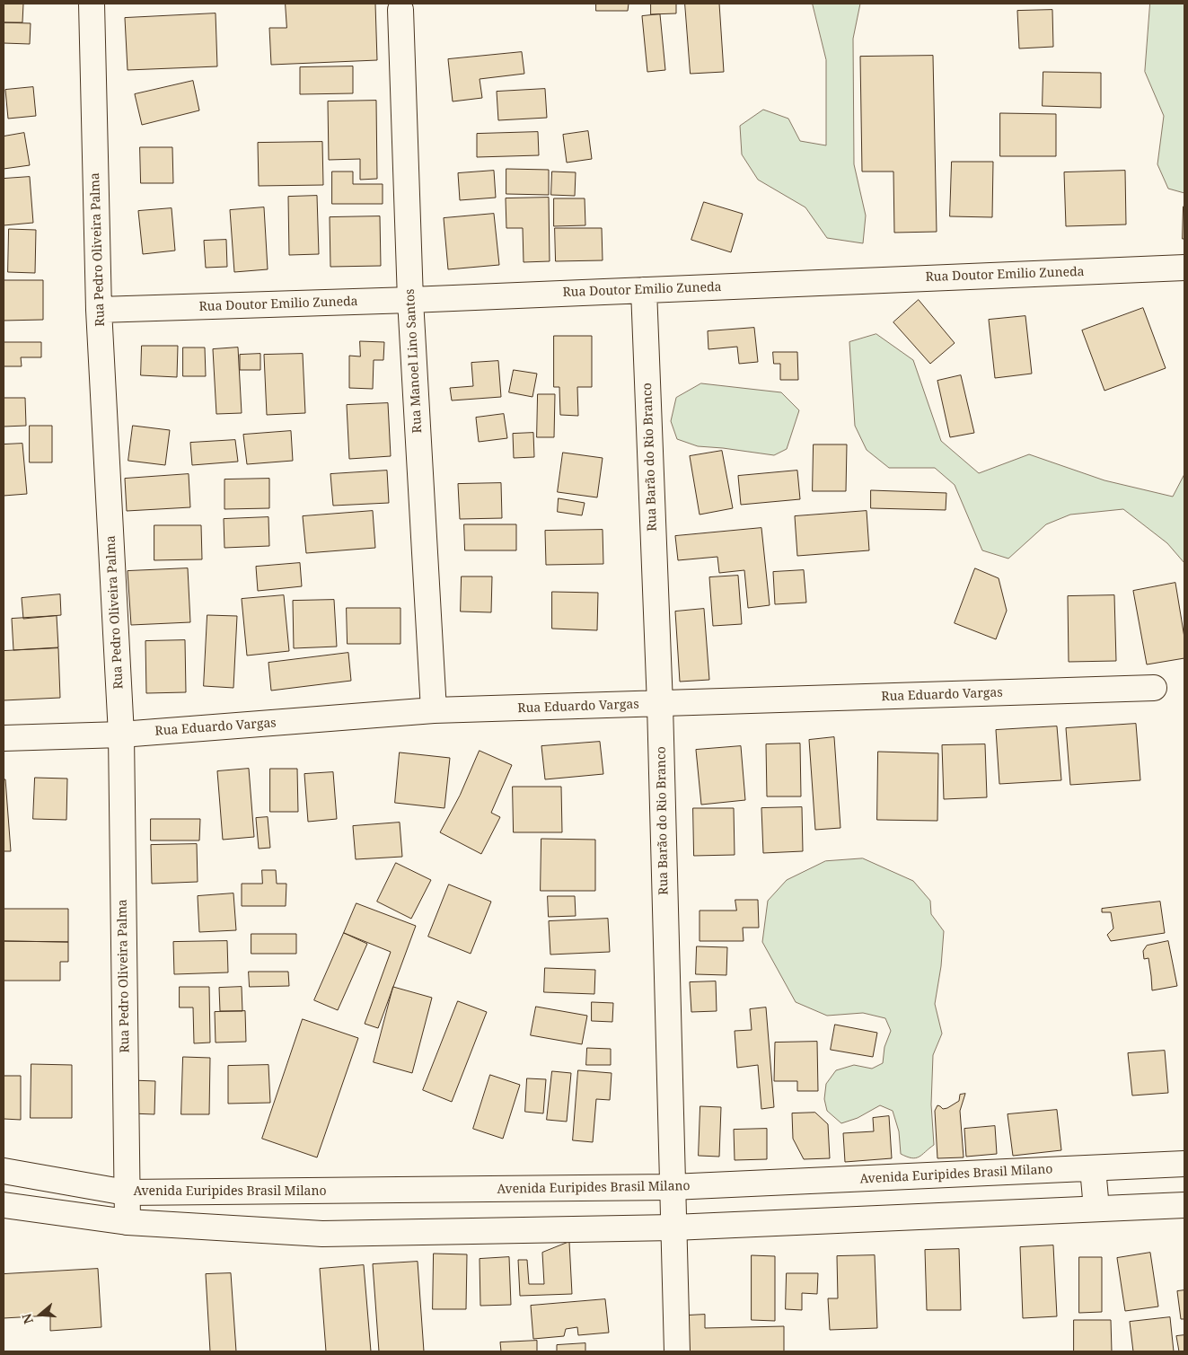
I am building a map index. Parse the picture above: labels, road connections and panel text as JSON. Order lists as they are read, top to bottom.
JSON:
{
  "streets": {
    "street": [
      "Rua Pedro Oliveira Palma",
      "Rua Doutor Emilio Zuneda",
      "Rua Manoel Lino Santos",
      "Rua Barão do Rio Branco",
      "Rua Eduardo Vargas",
      "Avenida Euripides Brasil Milano"
    ]
  },
  "crossings": [
    ["Rua Pedro Oliveira Palma", "Rua Doutor Emilio Zuneda"],
    ["Rua Pedro Oliveira Palma", "Rua Eduardo Vargas"],
    ["Rua Pedro Oliveira Palma", "Avenida Euripides Brasil Milano"],
    ["Rua Doutor Emilio Zuneda", "Rua Manoel Lino Santos"],
    ["Rua Doutor Emilio Zuneda", "Rua Barão do Rio Branco"],
    ["Rua Manoel Lino Santos", "Rua Eduardo Vargas"],
    ["Rua Barão do Rio Branco", "Rua Eduardo Vargas"],
    ["Rua Barão do Rio Branco", "Avenida Euripides Brasil Milano"]
  ],
  "north": "left"
}
